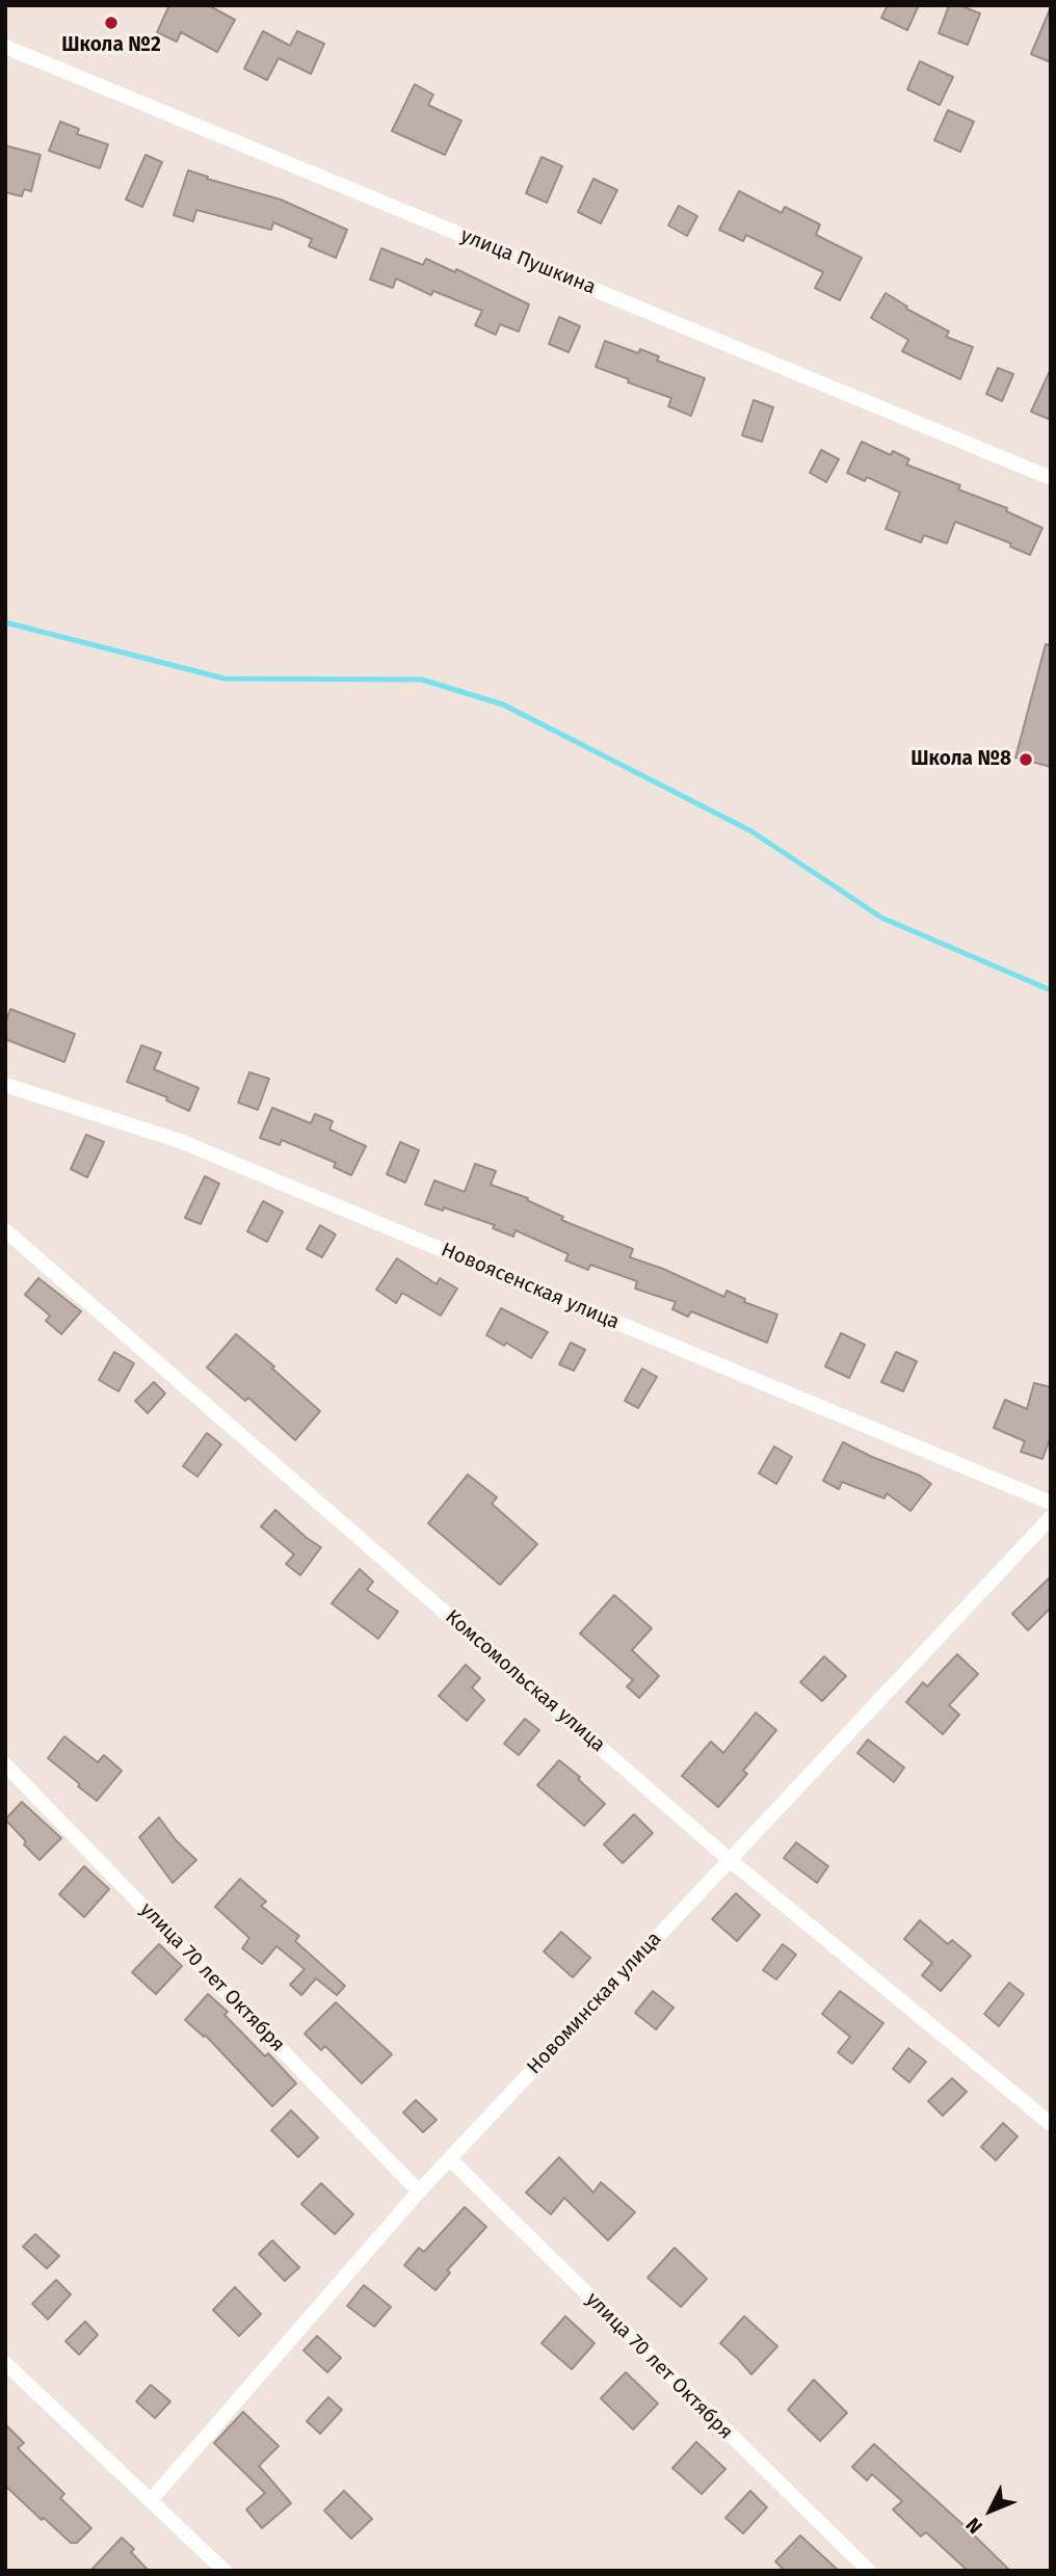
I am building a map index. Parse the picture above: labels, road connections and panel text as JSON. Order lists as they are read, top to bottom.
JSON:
{
  "streets": {
    "street": [
      "улица Пушкина",
      "Новоясенская улица",
      "Комсомольская улица",
      "улица 70 лет Октября",
      "Новоминская улица"
    ]
  },
  "crossings": [
    ["Комсомольская улица", "Новоминская улица"],
    ["улица 70 лет Октября", "Новоминская улица"]
  ],
  "places": ["Школа №2", "Школа №8"],
  "north": "bottom left"
}
